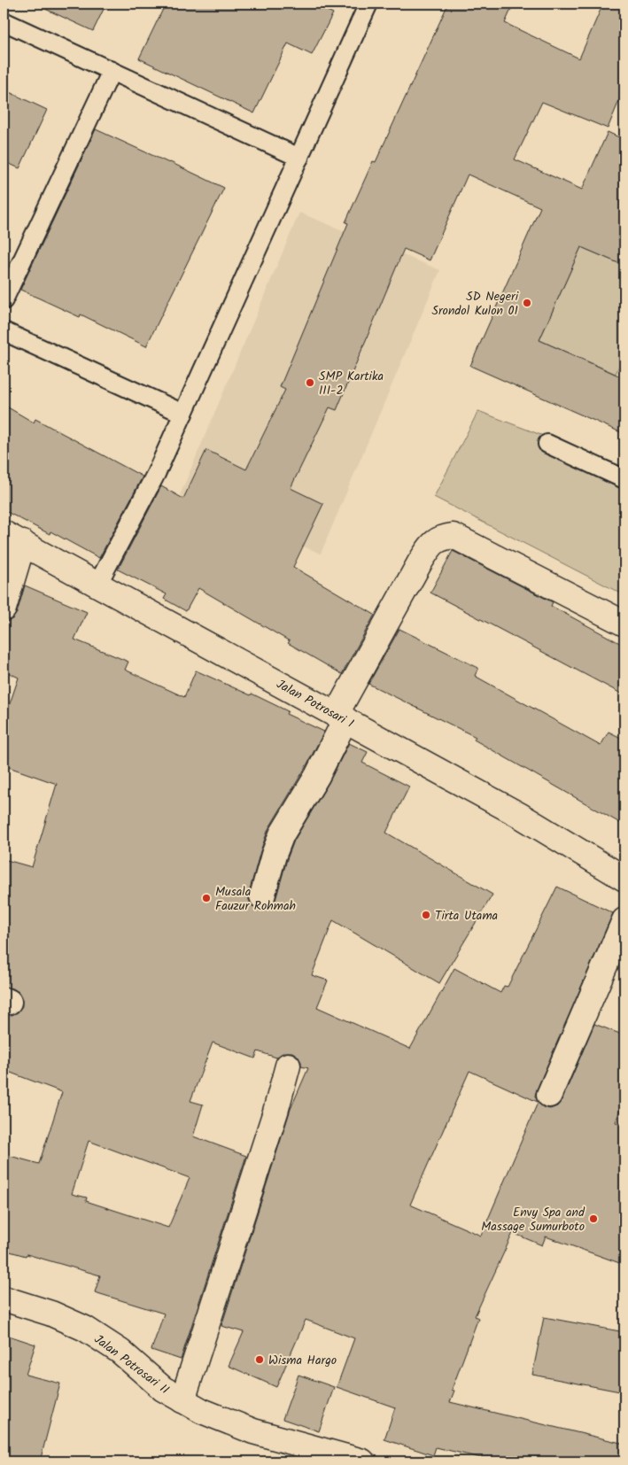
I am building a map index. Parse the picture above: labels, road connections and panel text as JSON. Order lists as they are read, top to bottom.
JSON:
{
  "streets": {
    "street": ["Jalan Potrosari I", "Jalan Potrosari II"]
  },
  "places": [
    "SD Negeri Srondol Kulon 01",
    "SMP Kartika III-2",
    "Musala Fauzur Rohmah",
    "Tirta Utama",
    "Envy Spa and Massage Sumurboto",
    "Wisma Hargo"
  ]
}
